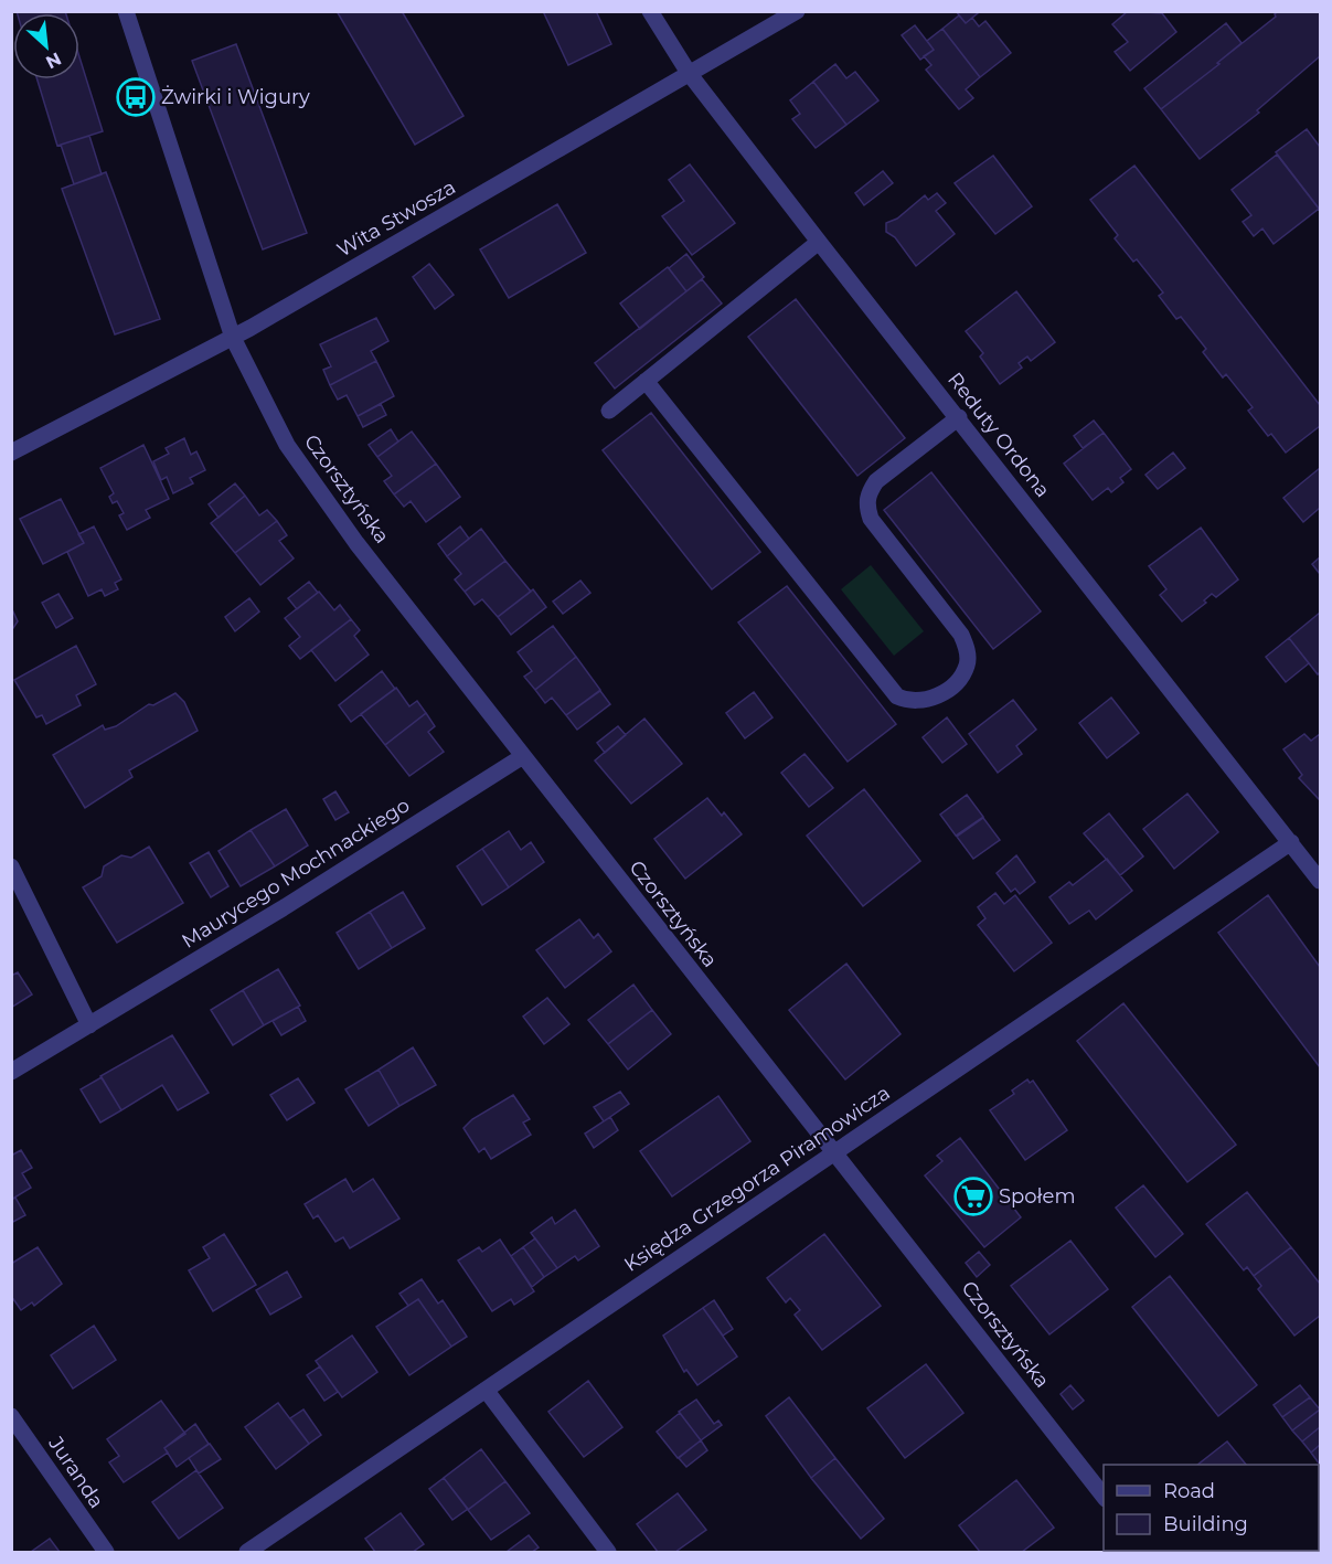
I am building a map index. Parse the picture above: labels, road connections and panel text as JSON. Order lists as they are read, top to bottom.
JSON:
{
  "streets": {
    "street": [
      "Wita Stwosza",
      "Reduty Ordona",
      "Czorsztyńska",
      "Maurycego Mochnackiego",
      "Księdza Grzegorza Piramowicza",
      "Juranda"
    ]
  },
  "crossings": [
    ["Wita Stwosza", "Reduty Ordona"],
    ["Wita Stwosza", "Czorsztyńska"],
    ["Reduty Ordona", "Księdza Grzegorza Piramowicza"],
    ["Czorsztyńska", "Maurycego Mochnackiego"],
    ["Czorsztyńska", "Księdza Grzegorza Piramowicza"]
  ],
  "places": {
    "bus stop": ["Żwirki i Wigury"],
    "supermarket": ["Społem"]
  },
  "legend": ["Road", "Building"],
  "north": "bottom right"
}
